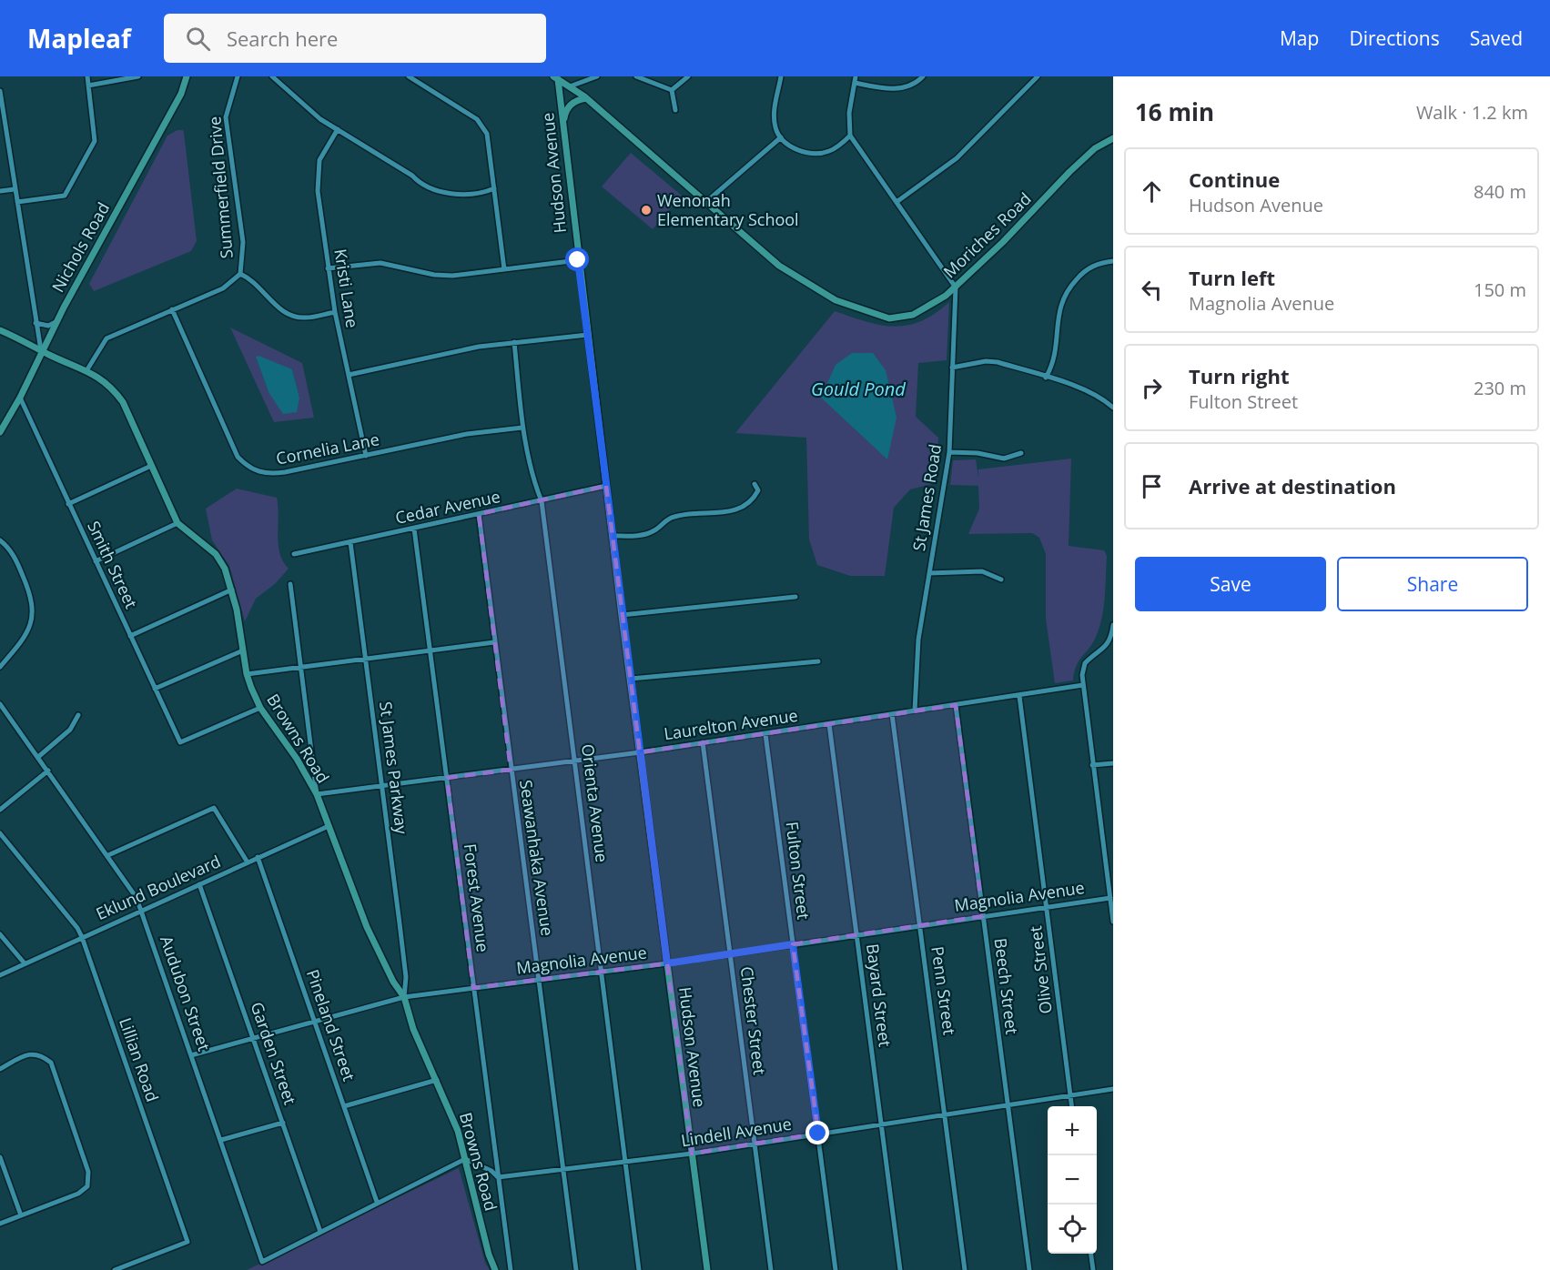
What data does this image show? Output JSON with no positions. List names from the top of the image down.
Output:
{
  "streets": {
    "street": [
      "Hudson Avenue",
      "Summerfield Drive",
      "Moriches Road",
      "Nichols Road",
      "Kristi Lane",
      "Cornelia Lane",
      "St James Road",
      "Cedar Avenue",
      "Smith Street",
      "Laurelton Avenue",
      "Browns Road",
      "St James Parkway",
      "Orienta Avenue",
      "Seawanhaka Avenue",
      "Fulton Street",
      "Eklund Boulevard",
      "Magnolia Avenue",
      "Forest Avenue",
      "Olive Street",
      "Beech Street",
      "Penn Street",
      "Audubon Street",
      "Bayard Street",
      "Chester Street",
      "Pineland Street",
      "Garden Street",
      "Lillian Road",
      "Lindell Avenue"
    ]
  },
  "crossings": [
    ["Hudson Avenue", "Moriches Road"],
    ["Hudson Avenue", "Cedar Avenue"],
    ["Hudson Avenue", "Laurelton Avenue"],
    ["Hudson Avenue", "Magnolia Avenue"],
    ["Hudson Avenue", "Lindell Avenue"],
    ["Summerfield Drive", "Cornelia Lane"],
    ["Summerfield Drive", "Browns Road"],
    ["Moriches Road", "St James Road"],
    ["Nichols Road", "Smith Street"],
    ["Nichols Road", "Browns Road"],
    ["Kristi Lane", "Cornelia Lane"],
    ["Cornelia Lane", "Orienta Avenue"],
    ["St James Road", "Laurelton Avenue"],
    ["Cedar Avenue", "St James Parkway"],
    ["Cedar Avenue", "Orienta Avenue"],
    ["Cedar Avenue", "Seawanhaka Avenue"],
    ["Cedar Avenue", "Forest Avenue"],
    ["Smith Street", "Browns Road"],
    ["Laurelton Avenue", "Browns Road"],
    ["Laurelton Avenue", "St James Parkway"],
    ["Laurelton Avenue", "Orienta Avenue"],
    ["Laurelton Avenue", "Seawanhaka Avenue"],
    ["Laurelton Avenue", "Fulton Street"],
    ["Laurelton Avenue", "Forest Avenue"],
    ["Laurelton Avenue", "Olive Street"],
    ["Laurelton Avenue", "Beech Street"],
    ["Laurelton Avenue", "Penn Street"],
    ["Laurelton Avenue", "Bayard Street"],
    ["Laurelton Avenue", "Chester Street"],
    ["Browns Road", "St James Parkway"],
    ["Browns Road", "Eklund Boulevard"],
    ["Browns Road", "Magnolia Avenue"],
    ["St James Parkway", "Magnolia Avenue"],
    ["Orienta Avenue", "Magnolia Avenue"],
    ["Orienta Avenue", "Lindell Avenue"],
    ["Seawanhaka Avenue", "Magnolia Avenue"],
    ["Seawanhaka Avenue", "Lindell Avenue"],
    ["Fulton Street", "Magnolia Avenue"],
    ["Fulton Street", "Lindell Avenue"],
    ["Eklund Boulevard", "Audubon Street"],
    ["Eklund Boulevard", "Pineland Street"],
    ["Eklund Boulevard", "Garden Street"],
    ["Eklund Boulevard", "Lillian Road"],
    ["Magnolia Avenue", "Forest Avenue"],
    ["Magnolia Avenue", "Olive Street"],
    ["Magnolia Avenue", "Beech Street"],
    ["Magnolia Avenue", "Penn Street"],
    ["Magnolia Avenue", "Audubon Street"],
    ["Magnolia Avenue", "Bayard Street"],
    ["Magnolia Avenue", "Chester Street"],
    ["Magnolia Avenue", "Pineland Street"],
    ["Magnolia Avenue", "Garden Street"],
    ["Forest Avenue", "Lindell Avenue"],
    ["Olive Street", "Lindell Avenue"],
    ["Beech Street", "Lindell Avenue"],
    ["Penn Street", "Lindell Avenue"],
    ["Audubon Street", "Garden Street"],
    ["Bayard Street", "Lindell Avenue"],
    ["Chester Street", "Lindell Avenue"]
  ],
  "water": ["Gould Pond"],
  "places": ["Wenonah Elementary School"],
  "page": {
    "header": "Mapleaf",
    "search": "Search here",
    "nav": ["Map", "Directions", "Saved"],
    "heading": ["16 min", "Walk · 1.2 km"],
    "list": [
      ["Continue", "Hudson Avenue", "840 m"],
      ["Turn left", "Magnolia Avenue", "150 m"],
      ["Turn right", "Fulton Street", "230 m"],
      "Arrive at destination"
    ],
    "buttons": ["Save", "Share"],
    "map_buttons": ["+", "−"]
  }
}
